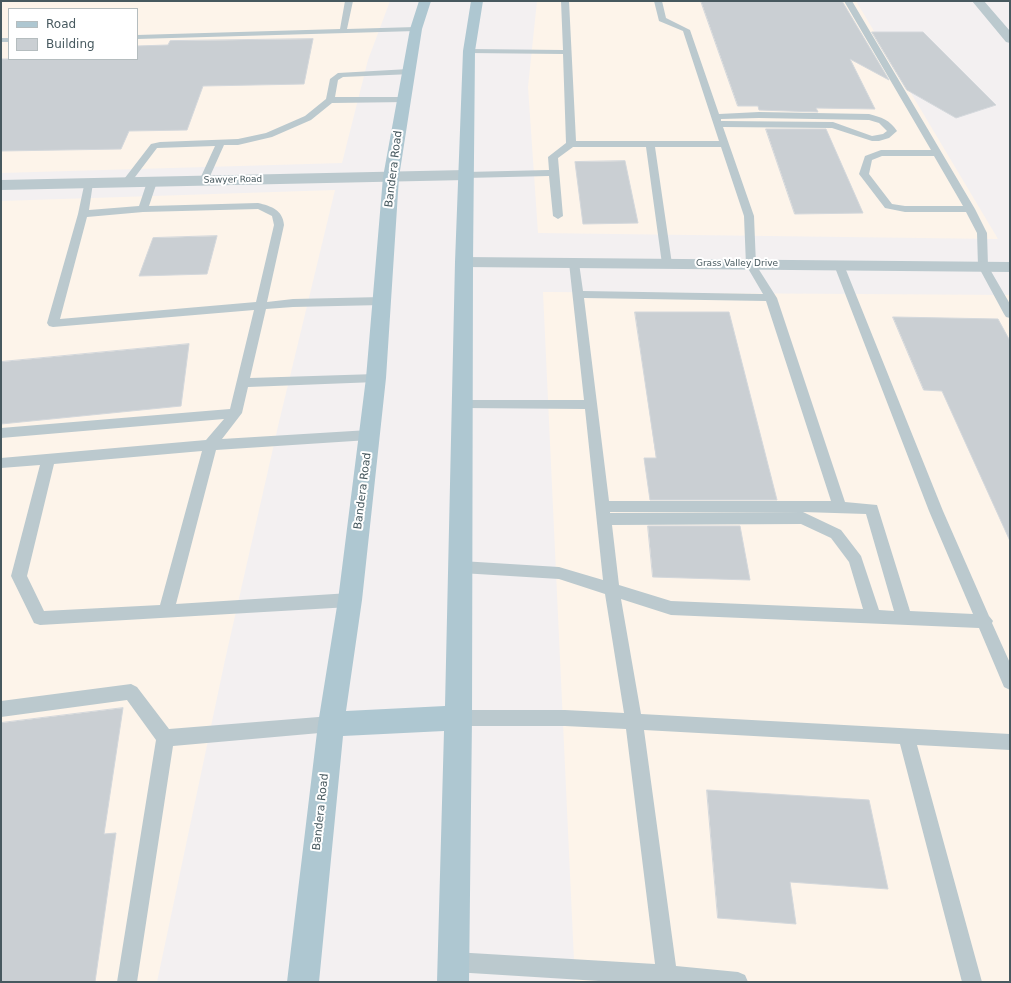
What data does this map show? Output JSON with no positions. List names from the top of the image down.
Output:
{
  "streets": {
    "main road": ["Bandera Road"],
    "street": ["Sawyer Road", "Grass Valley Drive"]
  },
  "crossings": [
    ["Bandera Road", "Sawyer Road"]
  ],
  "legend": ["Road", "Building"]
}
